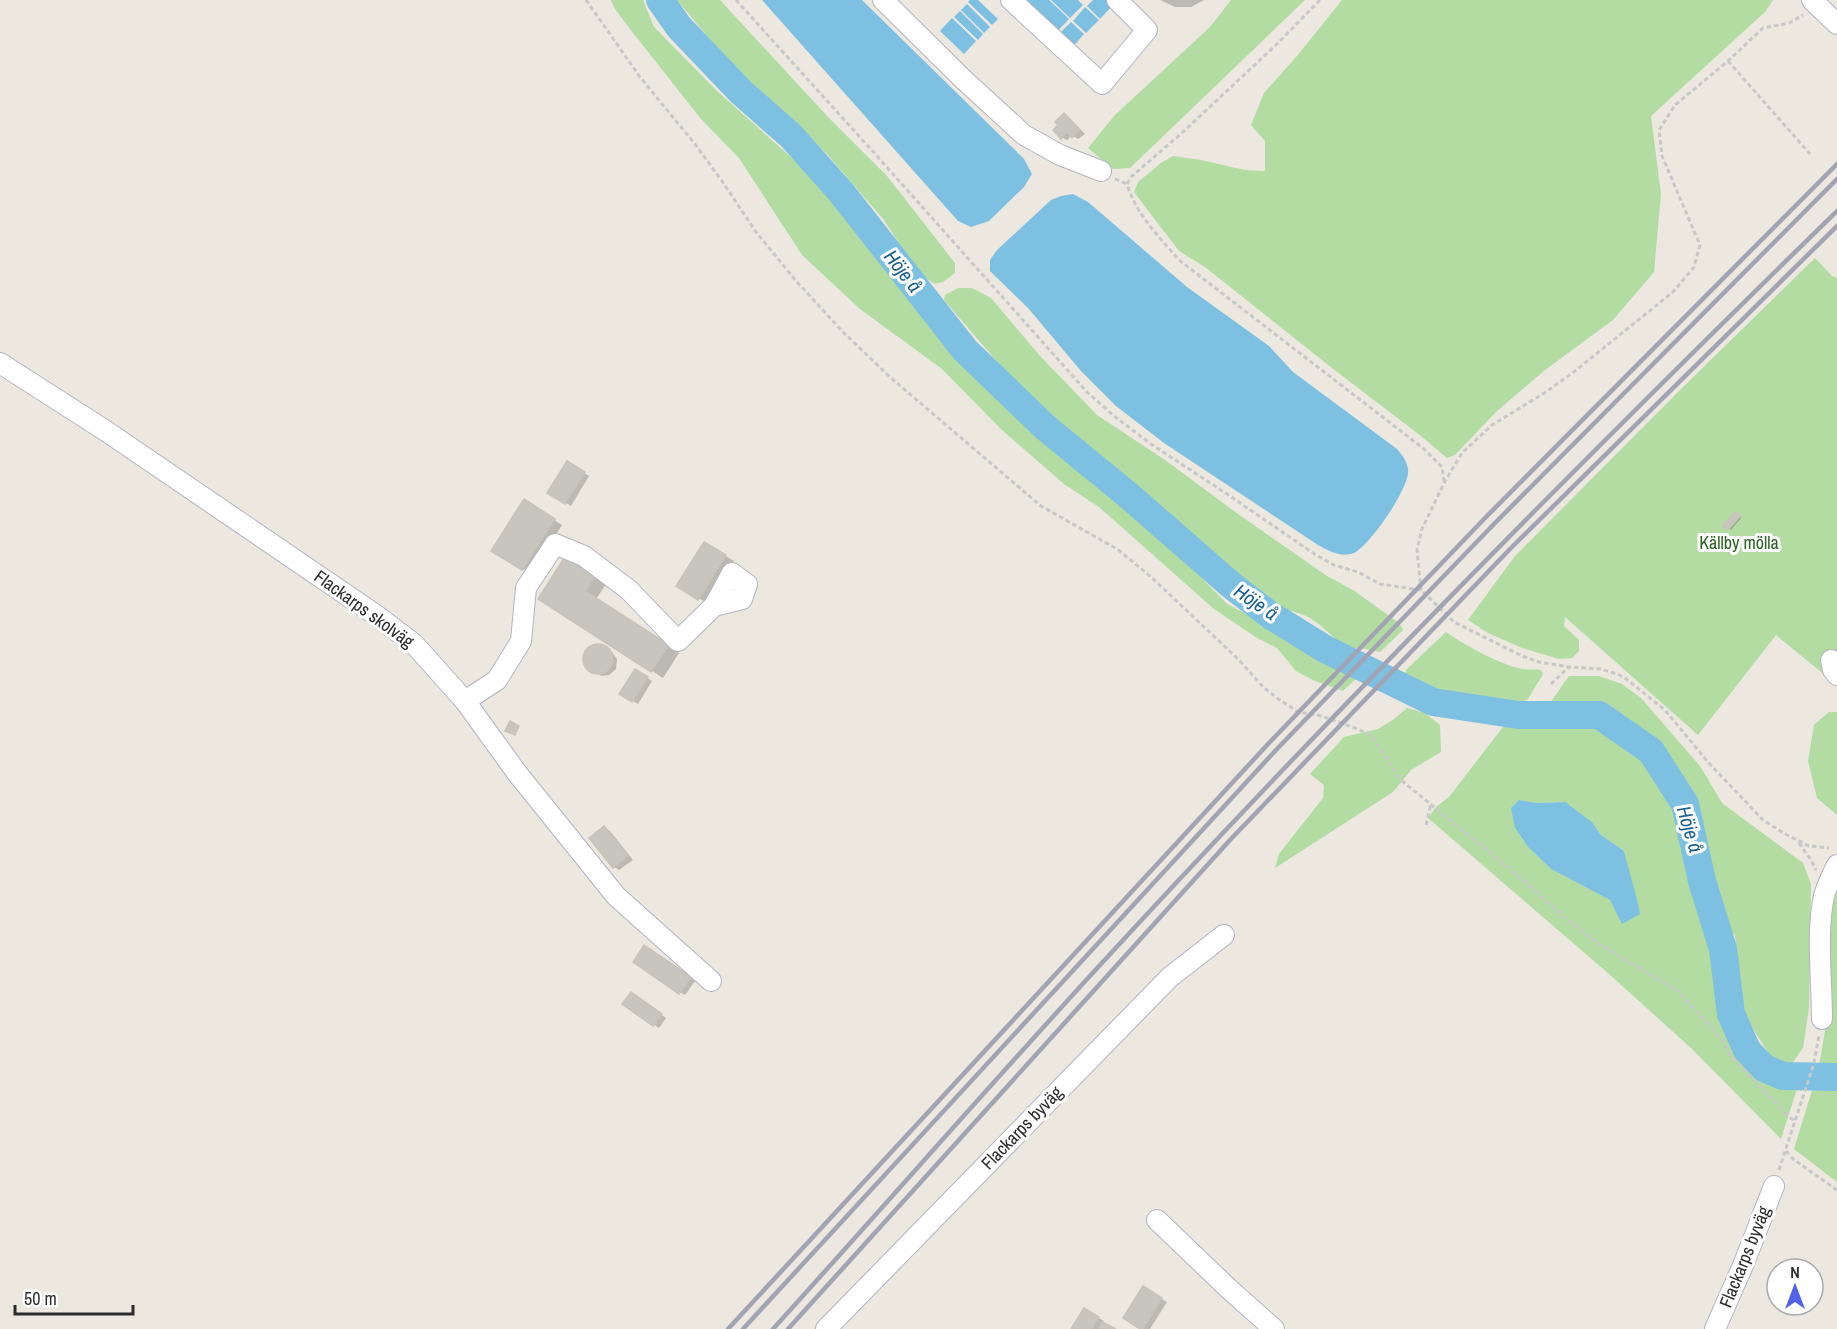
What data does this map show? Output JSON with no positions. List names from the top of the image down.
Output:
{
  "streets": {
    "street": ["Flackarps skolväg", "Flackarps byväg"]
  },
  "water": ["Höje å"],
  "parks": ["Källby mölla"],
  "scale_bar": "50 m",
  "north": "top"
}
